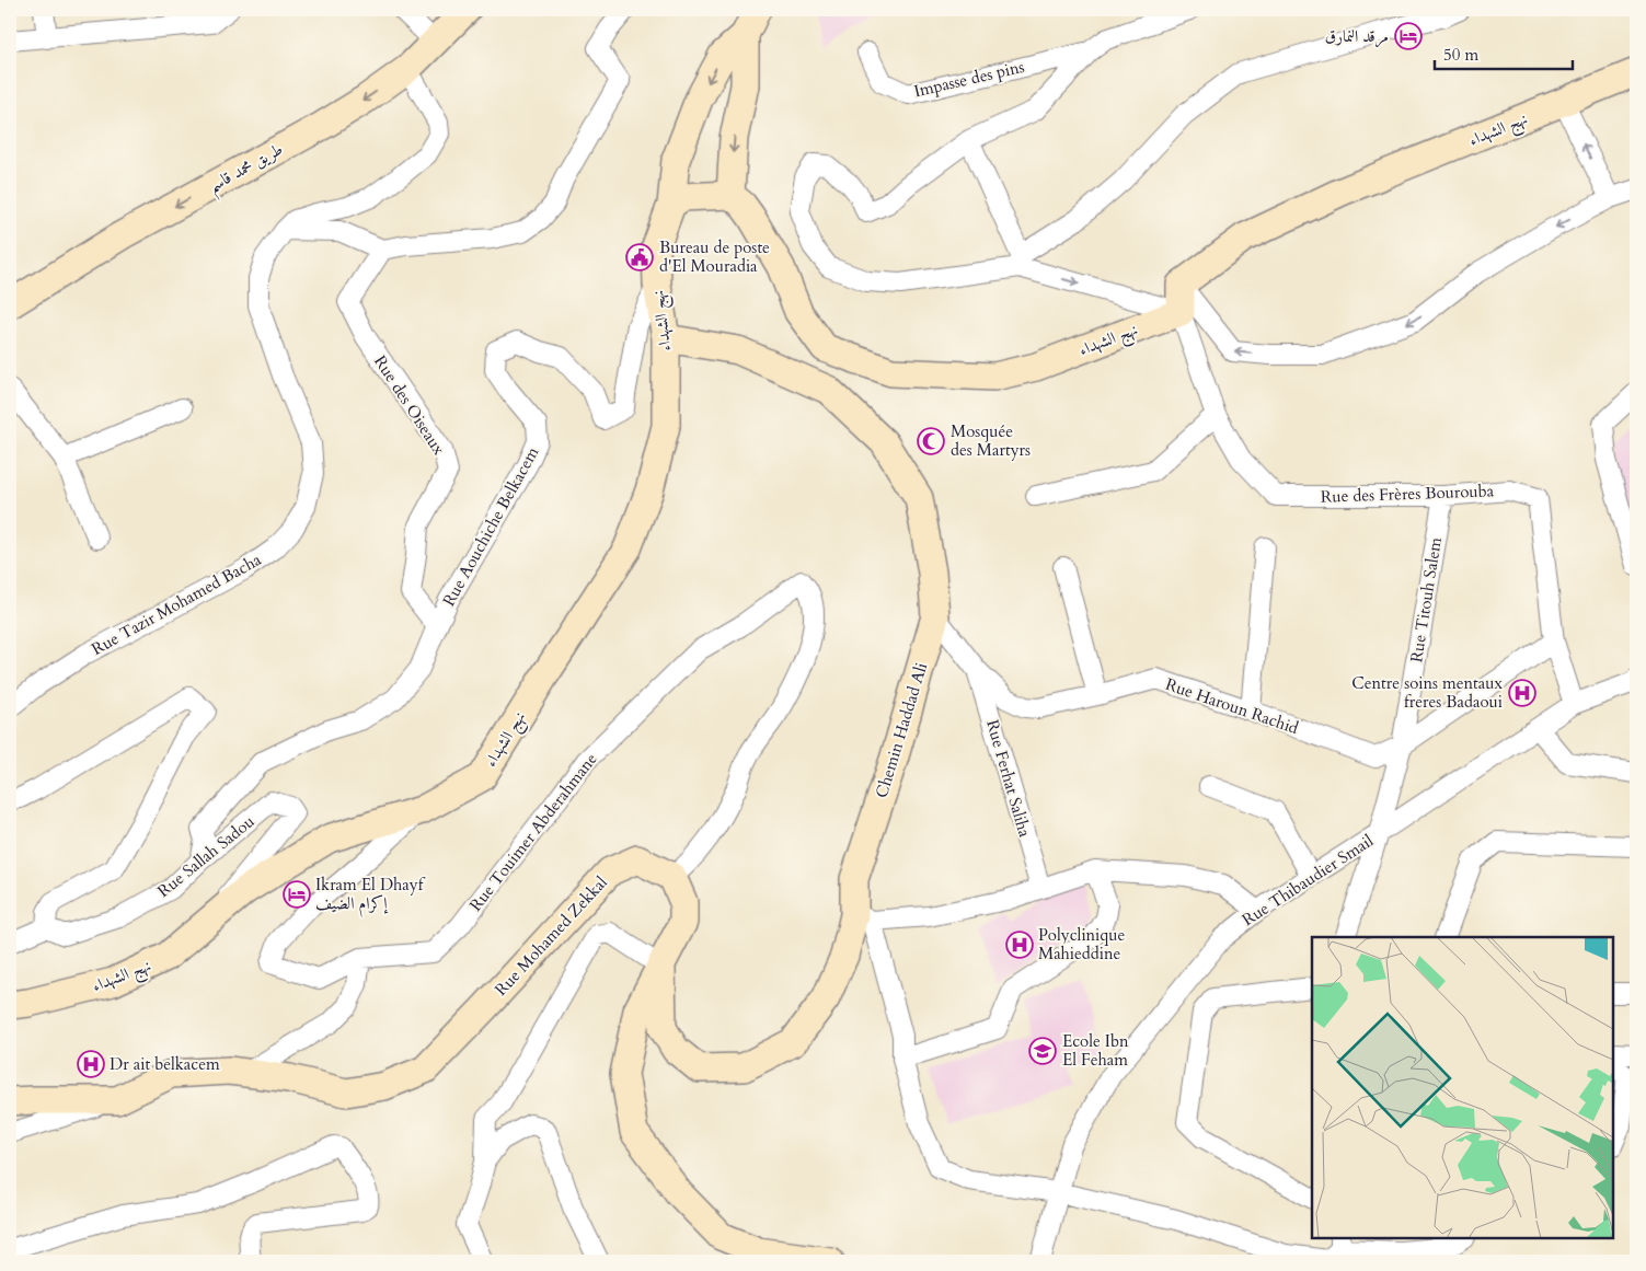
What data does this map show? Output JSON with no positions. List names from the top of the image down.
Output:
{
  "streets": {
    "street": [
      "Impasse des pins",
      "نهج الشهداء",
      "طريق محمد قاسم",
      "Rue des Oiseaux",
      "Rue des Frères Bourouba",
      "Rue Aouchiche Belkacem",
      "Rue Titouh Salem",
      "Rue Tazir Mohamed Bacha",
      "Rue Haroun Rachid",
      "Chemin Haddad Ali",
      "Rue Ferhat Saliha",
      "Rue Touimer Abderahmane",
      "Rue Sallah Sadou",
      "Rue Thibaudier Smail",
      "Rue Mohamed Zekkal"
    ]
  },
  "crossings": [
    ["نهج الشهداء", "Rue des Frères Bourouba"],
    ["نهج الشهداء", "Rue Aouchiche Belkacem"],
    ["نهج الشهداء", "Chemin Haddad Ali"],
    ["نهج الشهداء", "Rue Touimer Abderahmane"],
    ["نهج الشهداء", "Rue Sallah Sadou"],
    ["طريق محمد قاسم", "Rue Tazir Mohamed Bacha"],
    ["Rue des Oiseaux", "Rue Aouchiche Belkacem"],
    ["Rue des Frères Bourouba", "Rue Titouh Salem"],
    ["Rue des Frères Bourouba", "Rue Haroun Rachid"],
    ["Rue des Frères Bourouba", "Rue Thibaudier Smail"],
    ["Rue Aouchiche Belkacem", "Rue Sallah Sadou"],
    ["Rue Titouh Salem", "Rue Haroun Rachid"],
    ["Rue Titouh Salem", "Rue Thibaudier Smail"],
    ["Rue Haroun Rachid", "Chemin Haddad Ali"],
    ["Rue Haroun Rachid", "Rue Ferhat Saliha"],
    ["Rue Touimer Abderahmane", "Rue Mohamed Zekkal"]
  ],
  "places": {
    "hotel": ["مرقد النمارق", "Ikram El Dhayf إكرام الضيف"],
    "public building": ["Bureau de poste d'El Mouradia"],
    "mosque": ["Mosquée des Martyrs"],
    "hospital": ["Centre soins mentaux freres Badaoui", "Polyclinique Mahieddine", "Dr ait belkacem"],
    "school or university": ["Ecole Ibn El Feham"]
  },
  "scale_bar": "50 m"
}
